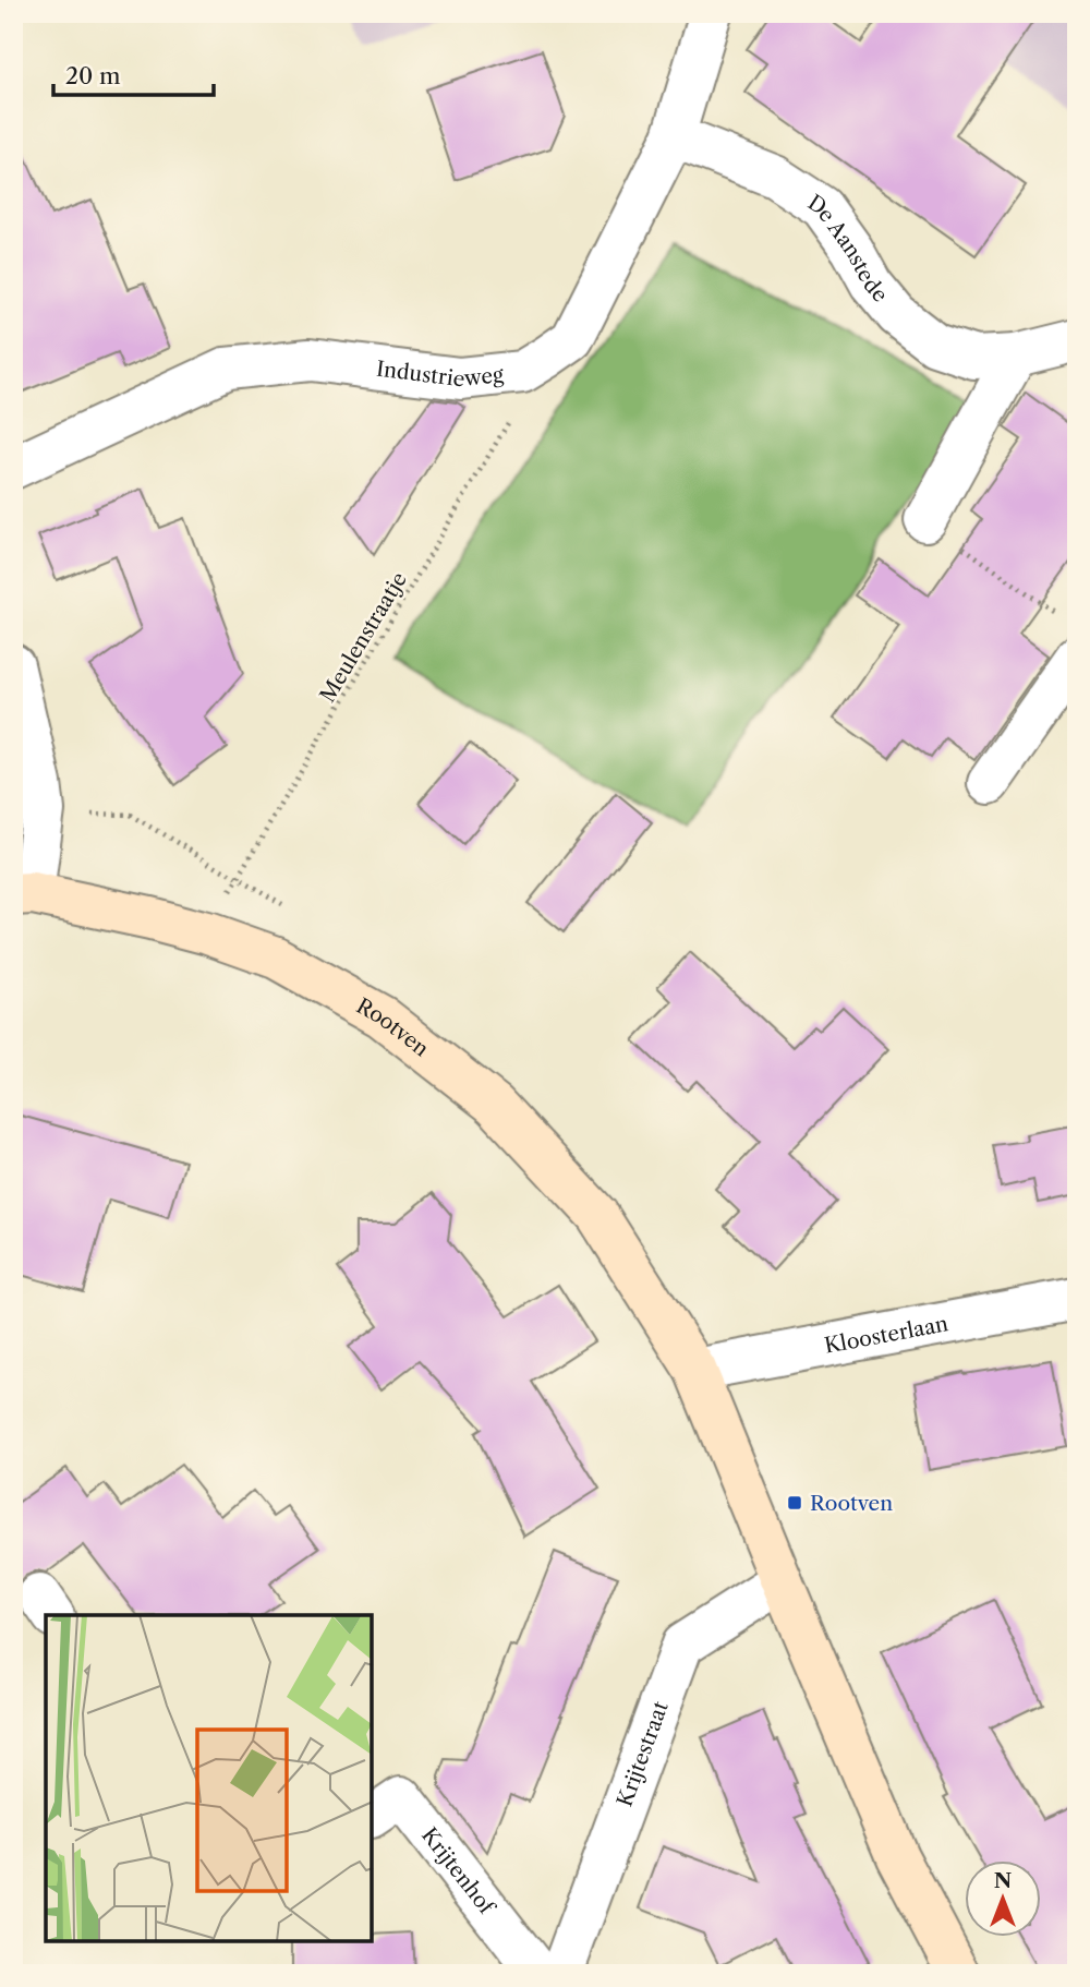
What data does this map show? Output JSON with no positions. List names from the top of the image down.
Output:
{
  "streets": {
    "street": [
      "De Aanstede",
      "Industrieweg",
      "Rootven",
      "Kloosterlaan",
      "Krijtestraat",
      "Krijtenhof"
    ],
    "path": ["Meulenstraatje"]
  },
  "crossings": [
    ["De Aanstede", "Industrieweg"],
    ["Meulenstraatje", "Rootven"],
    ["Rootven", "Kloosterlaan"],
    ["Rootven", "Krijtestraat"]
  ],
  "places": {
    "transit": ["Rootven"]
  },
  "scale_bar": "20 m",
  "north": "top"
}
